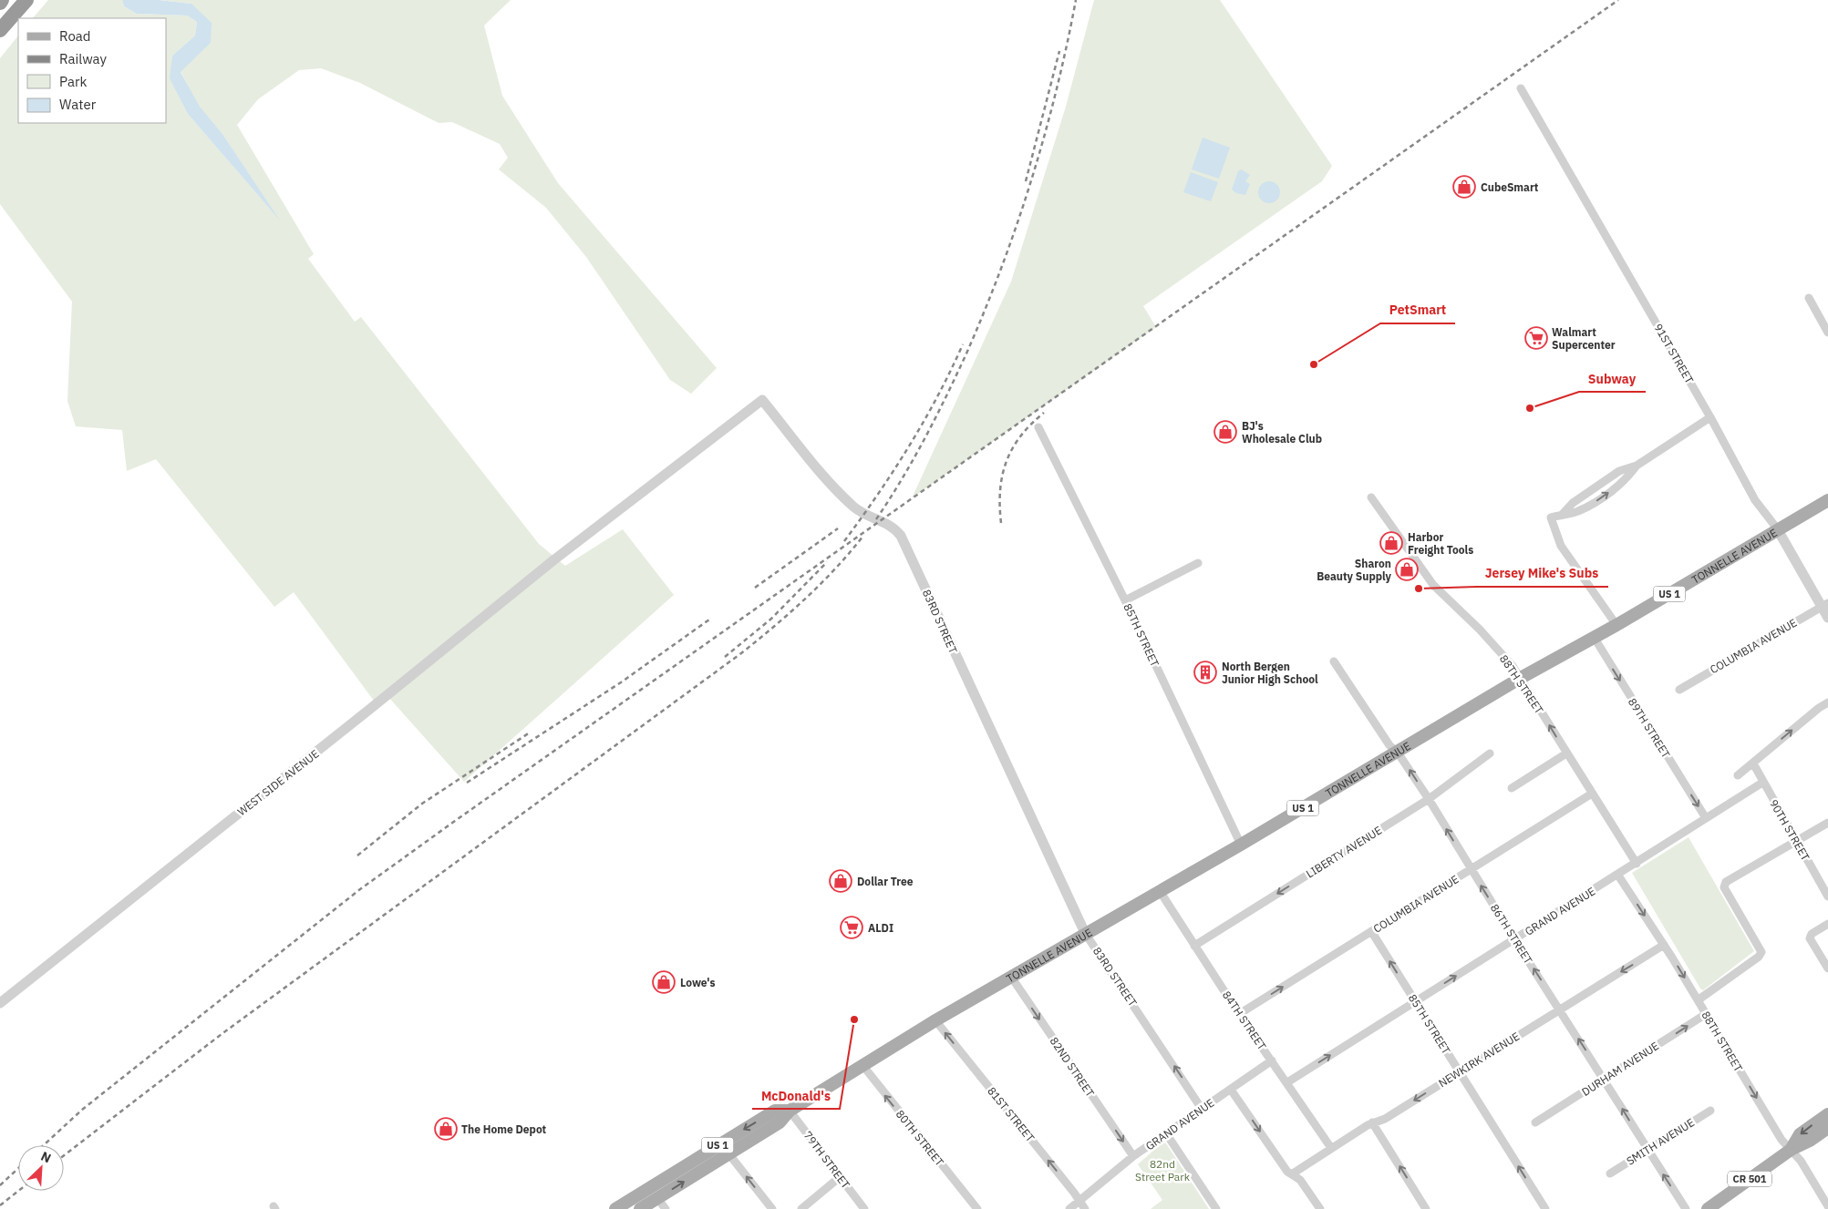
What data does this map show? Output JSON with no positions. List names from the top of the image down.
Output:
{
  "streets": {
    "main road": ["TONNELLE AVENUE", "US 1", "CR 501"],
    "street": [
      "91ST STREET",
      "83RD STREET",
      "85TH STREET",
      "COLUMBIA AVENUE",
      "88TH STREET",
      "89TH STREET",
      "WEST SIDE AVENUE",
      "90TH STREET",
      "LIBERTY AVENUE",
      "GRAND AVENUE",
      "86TH STREET",
      "84TH STREET",
      "NEWKIRK AVENUE",
      "82ND STREET",
      "DURHAM AVENUE",
      "81ST STREET",
      "80TH STREET",
      "SMITH AVENUE",
      "79TH STREET"
    ]
  },
  "crossings": [
    ["91ST STREET", "TONNELLE AVENUE"],
    ["91ST STREET", "COLUMBIA AVENUE"],
    ["TONNELLE AVENUE", "83RD STREET"],
    ["TONNELLE AVENUE", "85TH STREET"],
    ["TONNELLE AVENUE", "88TH STREET"],
    ["TONNELLE AVENUE", "89TH STREET"],
    ["TONNELLE AVENUE", "86TH STREET"],
    ["TONNELLE AVENUE", "84TH STREET"],
    ["TONNELLE AVENUE", "82ND STREET"],
    ["TONNELLE AVENUE", "81ST STREET"],
    ["TONNELLE AVENUE", "80TH STREET"],
    ["TONNELLE AVENUE", "79TH STREET"],
    ["83RD STREET", "WEST SIDE AVENUE"],
    ["83RD STREET", "GRAND AVENUE"],
    ["85TH STREET", "COLUMBIA AVENUE"],
    ["85TH STREET", "GRAND AVENUE"],
    ["85TH STREET", "NEWKIRK AVENUE"],
    ["COLUMBIA AVENUE", "88TH STREET"],
    ["COLUMBIA AVENUE", "86TH STREET"],
    ["COLUMBIA AVENUE", "84TH STREET"],
    ["88TH STREET", "GRAND AVENUE"],
    ["88TH STREET", "NEWKIRK AVENUE"],
    ["88TH STREET", "DURHAM AVENUE"],
    ["88TH STREET", "CR 501"],
    ["89TH STREET", "GRAND AVENUE"],
    ["90TH STREET", "GRAND AVENUE"],
    ["LIBERTY AVENUE", "86TH STREET"],
    ["LIBERTY AVENUE", "84TH STREET"],
    ["GRAND AVENUE", "86TH STREET"],
    ["GRAND AVENUE", "84TH STREET"],
    ["GRAND AVENUE", "82ND STREET"],
    ["GRAND AVENUE", "81ST STREET"],
    ["86TH STREET", "NEWKIRK AVENUE"],
    ["86TH STREET", "DURHAM AVENUE"],
    ["86TH STREET", "SMITH AVENUE"],
    ["84TH STREET", "NEWKIRK AVENUE"]
  ],
  "one_way": [
    "89TH STREET",
    "LIBERTY AVENUE",
    "86TH STREET",
    "NEWKIRK AVENUE",
    "82ND STREET",
    "DURHAM AVENUE",
    "81ST STREET",
    "80TH STREET"
  ],
  "parks": ["82nd Street Park"],
  "places": {
    "shop": [
      "CubeSmart",
      "BJ's Wholesale Club",
      "Harbor Freight Tools",
      "Sharon Beauty Supply",
      "Dollar Tree",
      "Lowe's",
      "The Home Depot"
    ],
    "supermarket": ["Walmart Supercenter", "ALDI"],
    "other": [
      "PetSmart",
      "Subway",
      "Jersey Mike's Subs",
      "McDonald's"
    ],
    "building": ["North Bergen Junior High School"]
  },
  "legend": [
    "Road",
    "Railway",
    "Park",
    "Water"
  ],
  "north": "top right"
}
